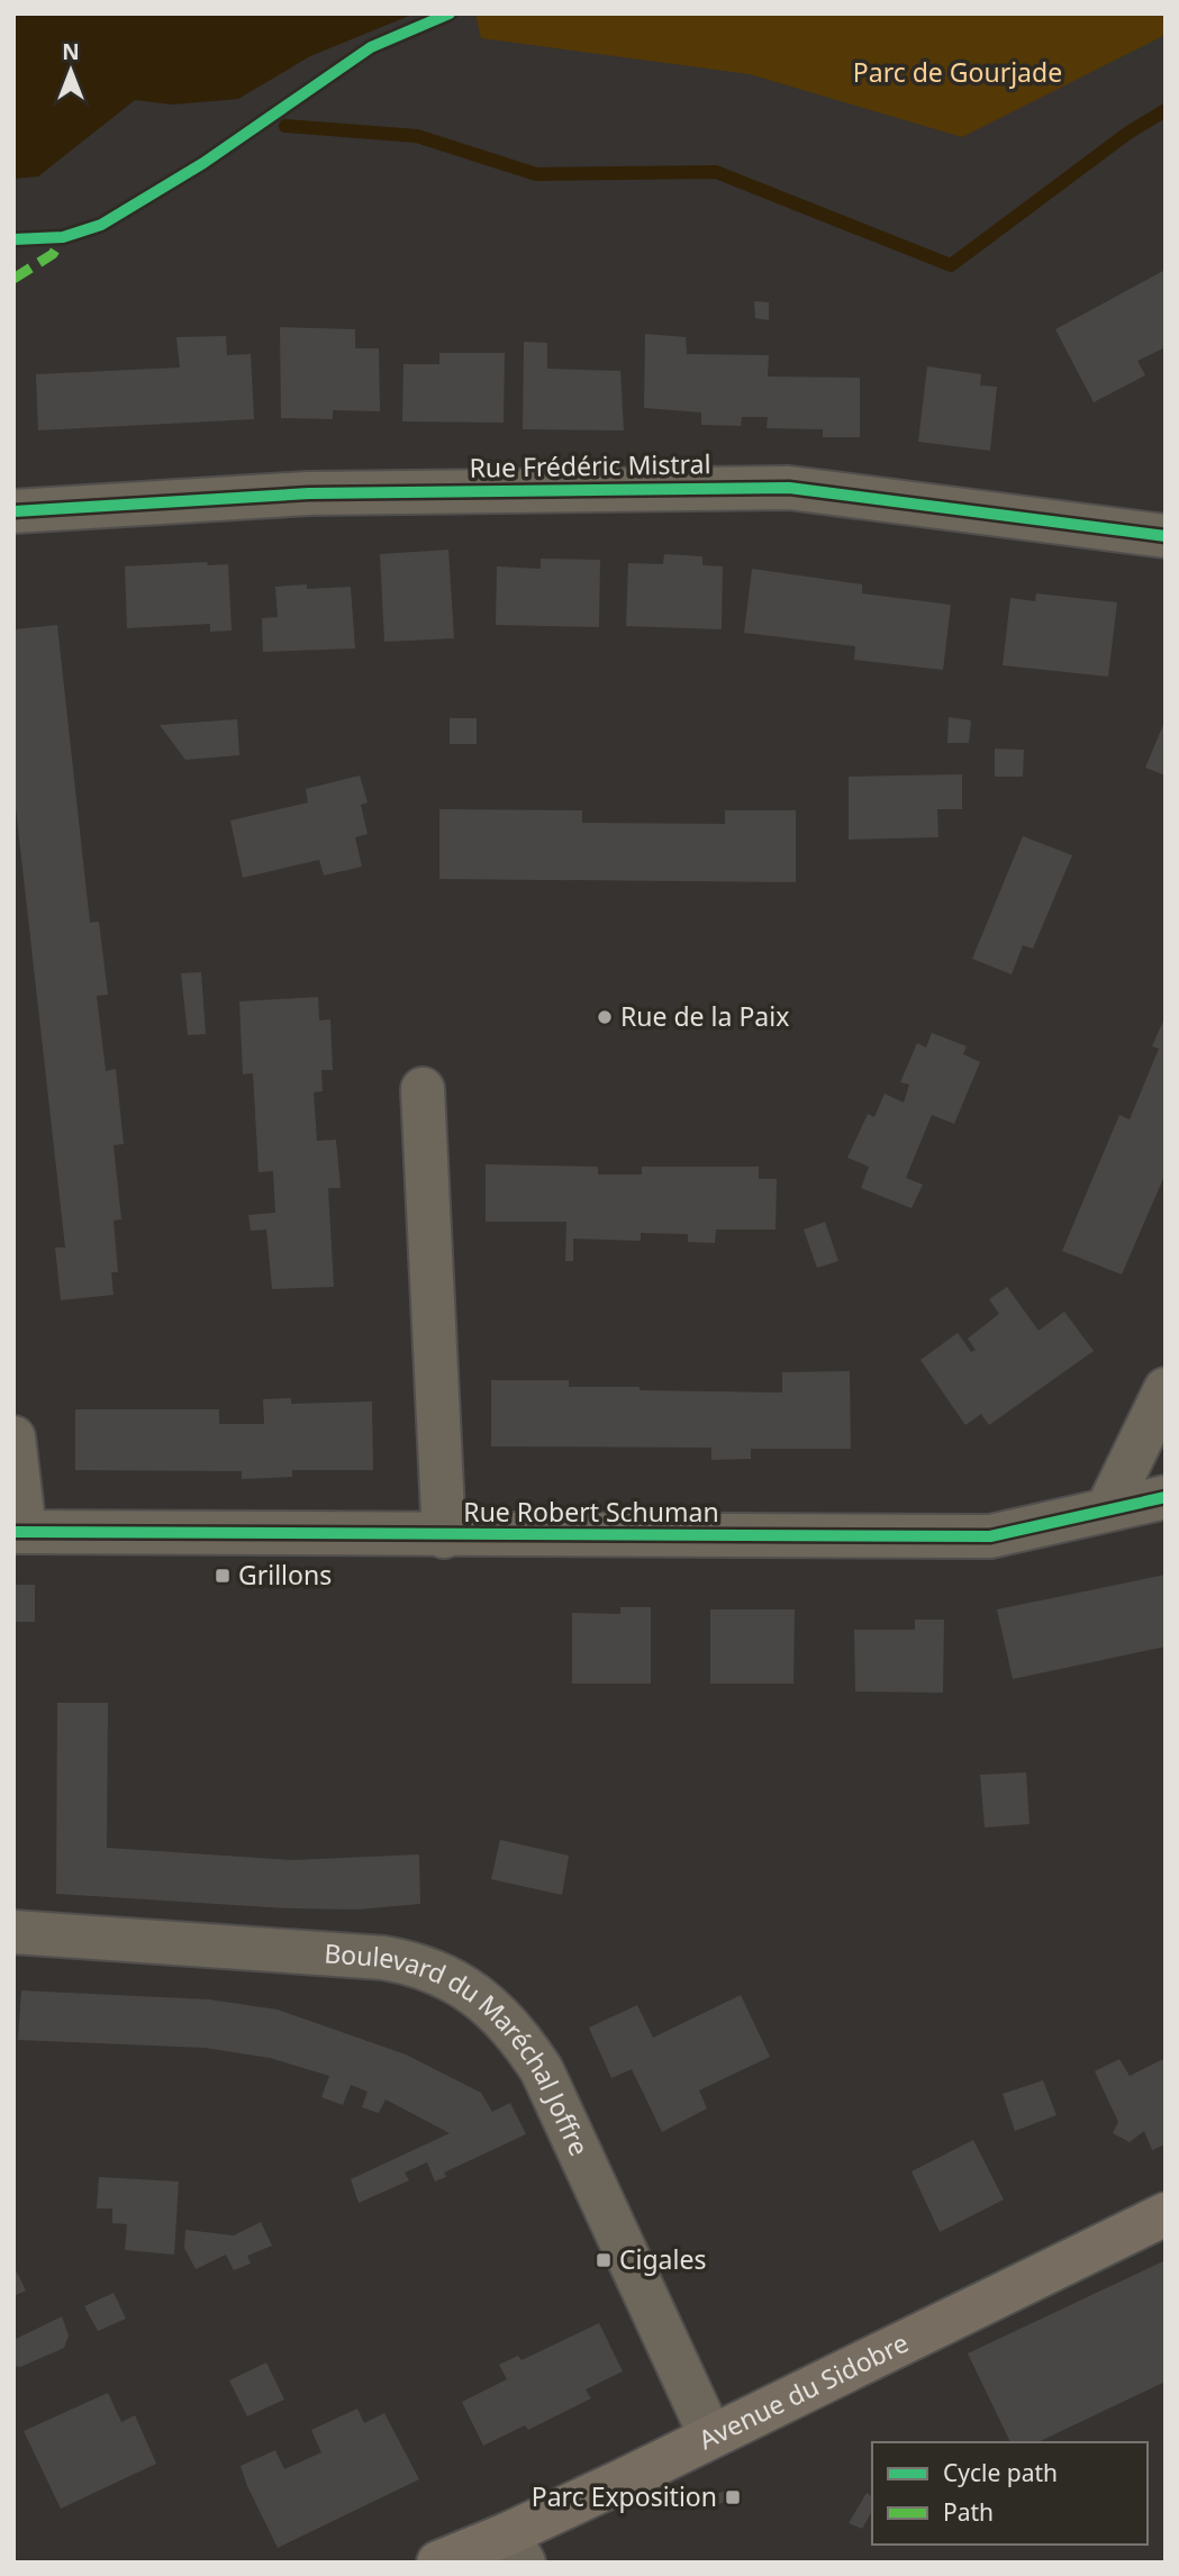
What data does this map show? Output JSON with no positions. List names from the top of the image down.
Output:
{
  "streets": {
    "main road": ["Avenue du Sidobre"],
    "street": ["Rue Frédéric Mistral", "Rue Robert Schuman", "Boulevard du Maréchal Joffre"]
  },
  "crossings": [
    ["Boulevard du Maréchal Joffre", "Avenue du Sidobre"]
  ],
  "parks": ["Parc de Gourjade"],
  "places": {
    "other": ["Rue de la Paix"],
    "transit": ["Grillons", "Cigales", "Parc Exposition"]
  },
  "legend": ["Cycle path", "Path"],
  "north": "top"
}
